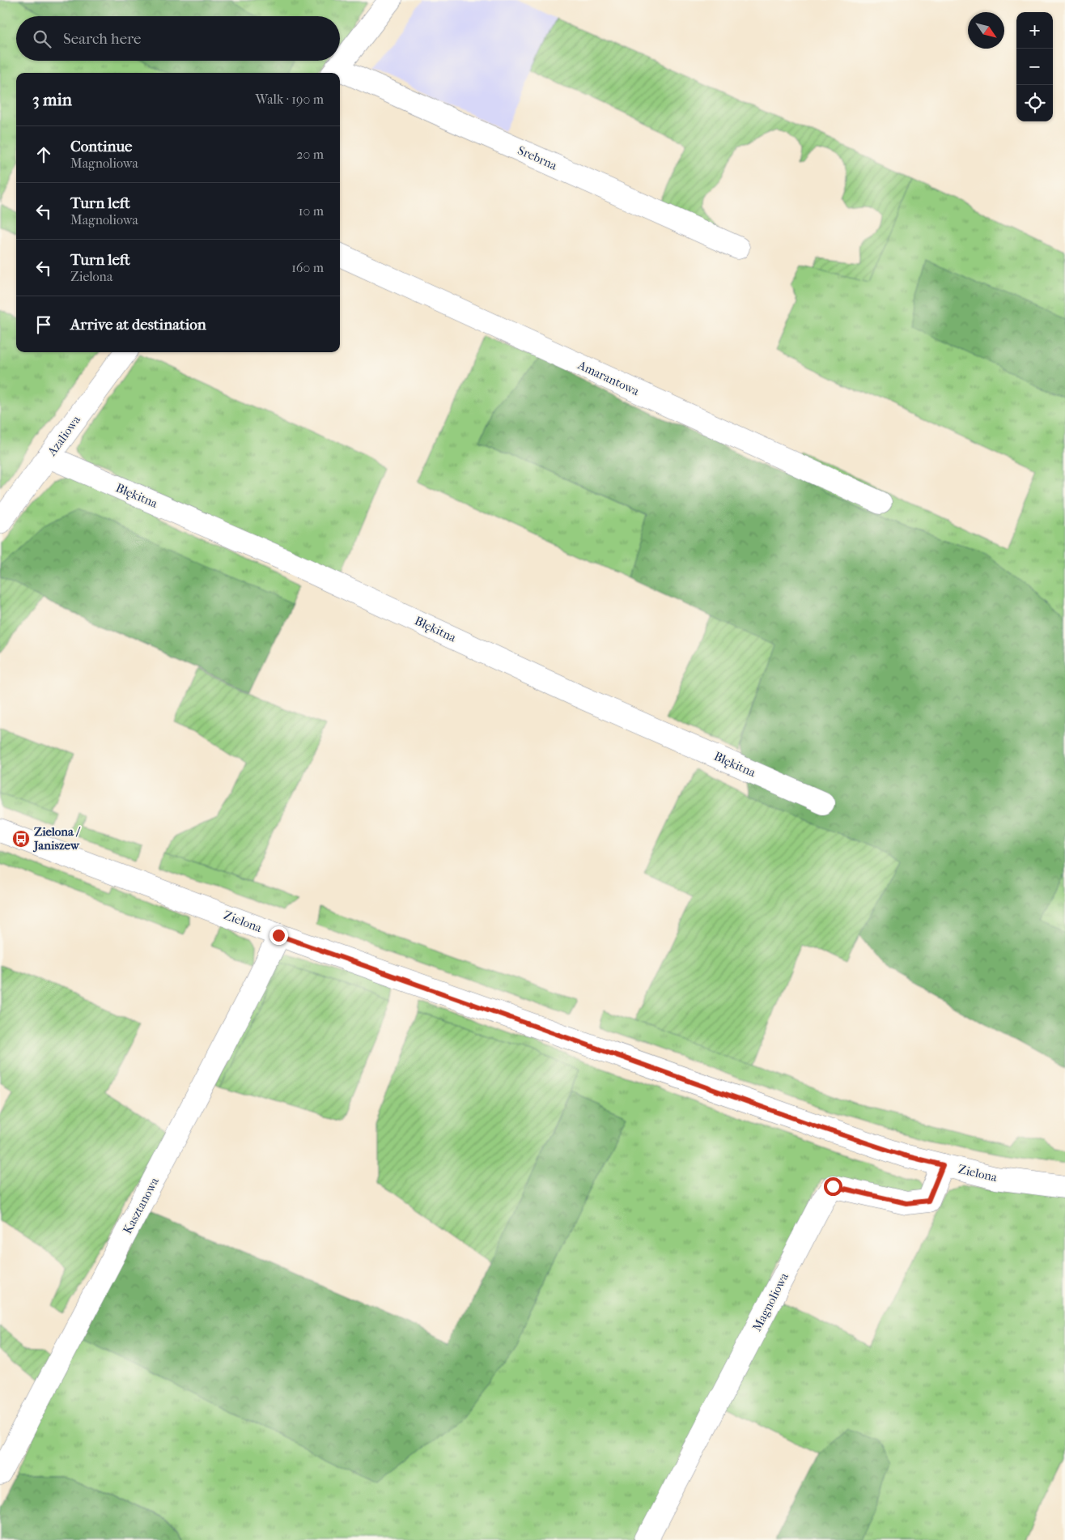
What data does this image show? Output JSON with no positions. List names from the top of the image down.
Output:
{
  "streets": {
    "street": [
      "Srebrna",
      "Amarantowa",
      "Azaliowa",
      "Błękitna",
      "Zielona",
      "Kasztanowa",
      "Magnoliowa"
    ]
  },
  "crossings": [
    ["Azaliowa", "Błękitna"],
    ["Zielona", "Kasztanowa"],
    ["Zielona", "Magnoliowa"]
  ],
  "places": {
    "bus stop": ["Zielona / Janiszew"]
  },
  "north": "bottom right",
  "page": {
    "map_buttons": ["+", "−"],
    "search": "Search here",
    "heading": ["3 min", "Walk · 190 m"],
    "list": [
      ["Continue", "Magnoliowa", "20 m"],
      ["Turn left", "Magnoliowa", "10 m"],
      ["Turn left", "Zielona", "160 m"],
      "Arrive at destination"
    ]
  }
}
